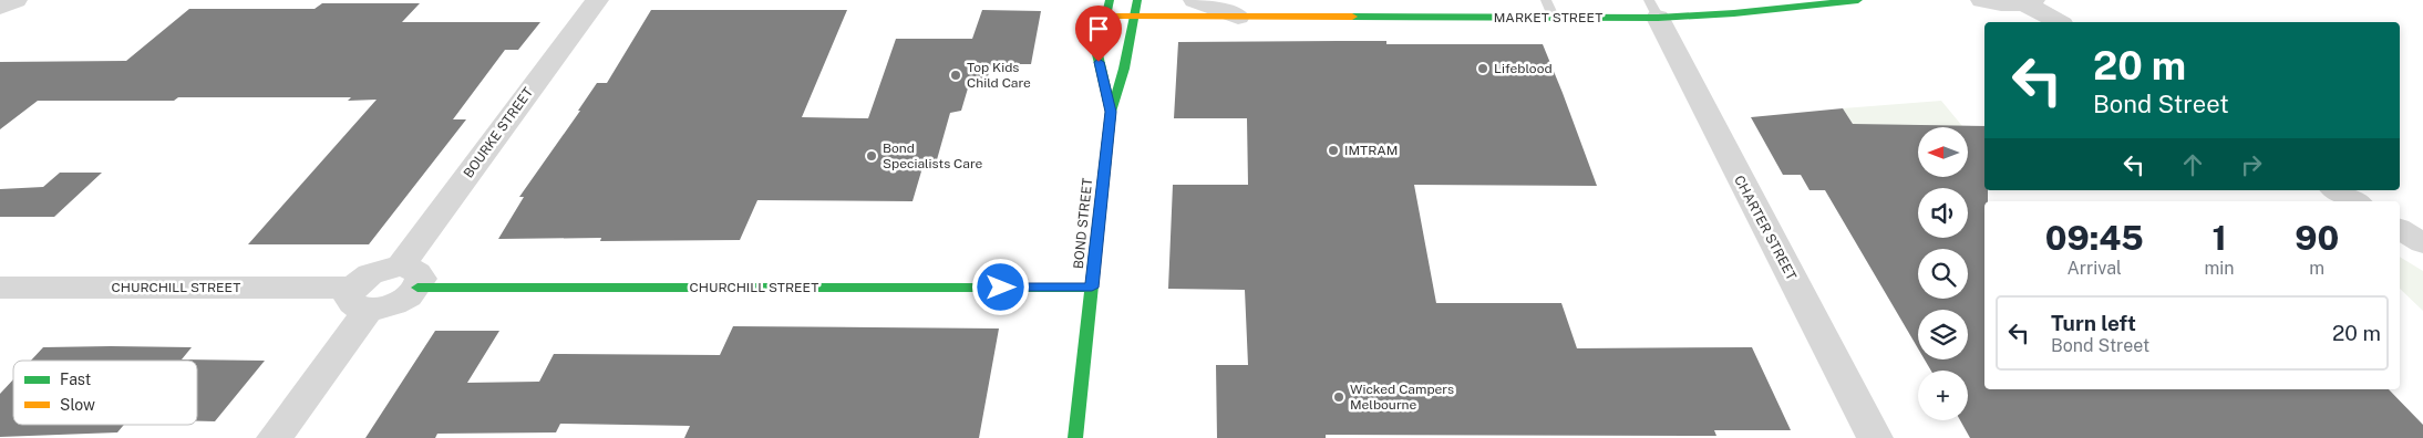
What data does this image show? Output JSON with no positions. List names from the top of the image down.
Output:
{
  "streets": {
    "street": [
      "MARKET STREET",
      "BOURKE STREET",
      "BOND STREET",
      "CHARTER STREET",
      "CHURCHILL STREET"
    ]
  },
  "crossings": [
    ["MARKET STREET", "BOND STREET"],
    ["MARKET STREET", "CHARTER STREET"],
    ["BOURKE STREET", "CHURCHILL STREET"],
    ["BOND STREET", "CHURCHILL STREET"]
  ],
  "places": [
    "Lifeblood",
    "Top Kids Child Care",
    "IMTRAM",
    "Bond Specialists Care",
    "Wicked Campers Melbourne"
  ],
  "legend": ["Fast", "Slow"],
  "north": "left",
  "page": {
    "turn": ["20 m", "Bond Street"],
    "map_buttons": "+",
    "eta": [
      "09:45",
      "Arrival",
      "1",
      "min",
      "90",
      "m"
    ],
    "list": [
      {
        "name": "Turn left",
        "note": "Bond Street",
        "value": "20 m"
      }
    ]
  }
}
